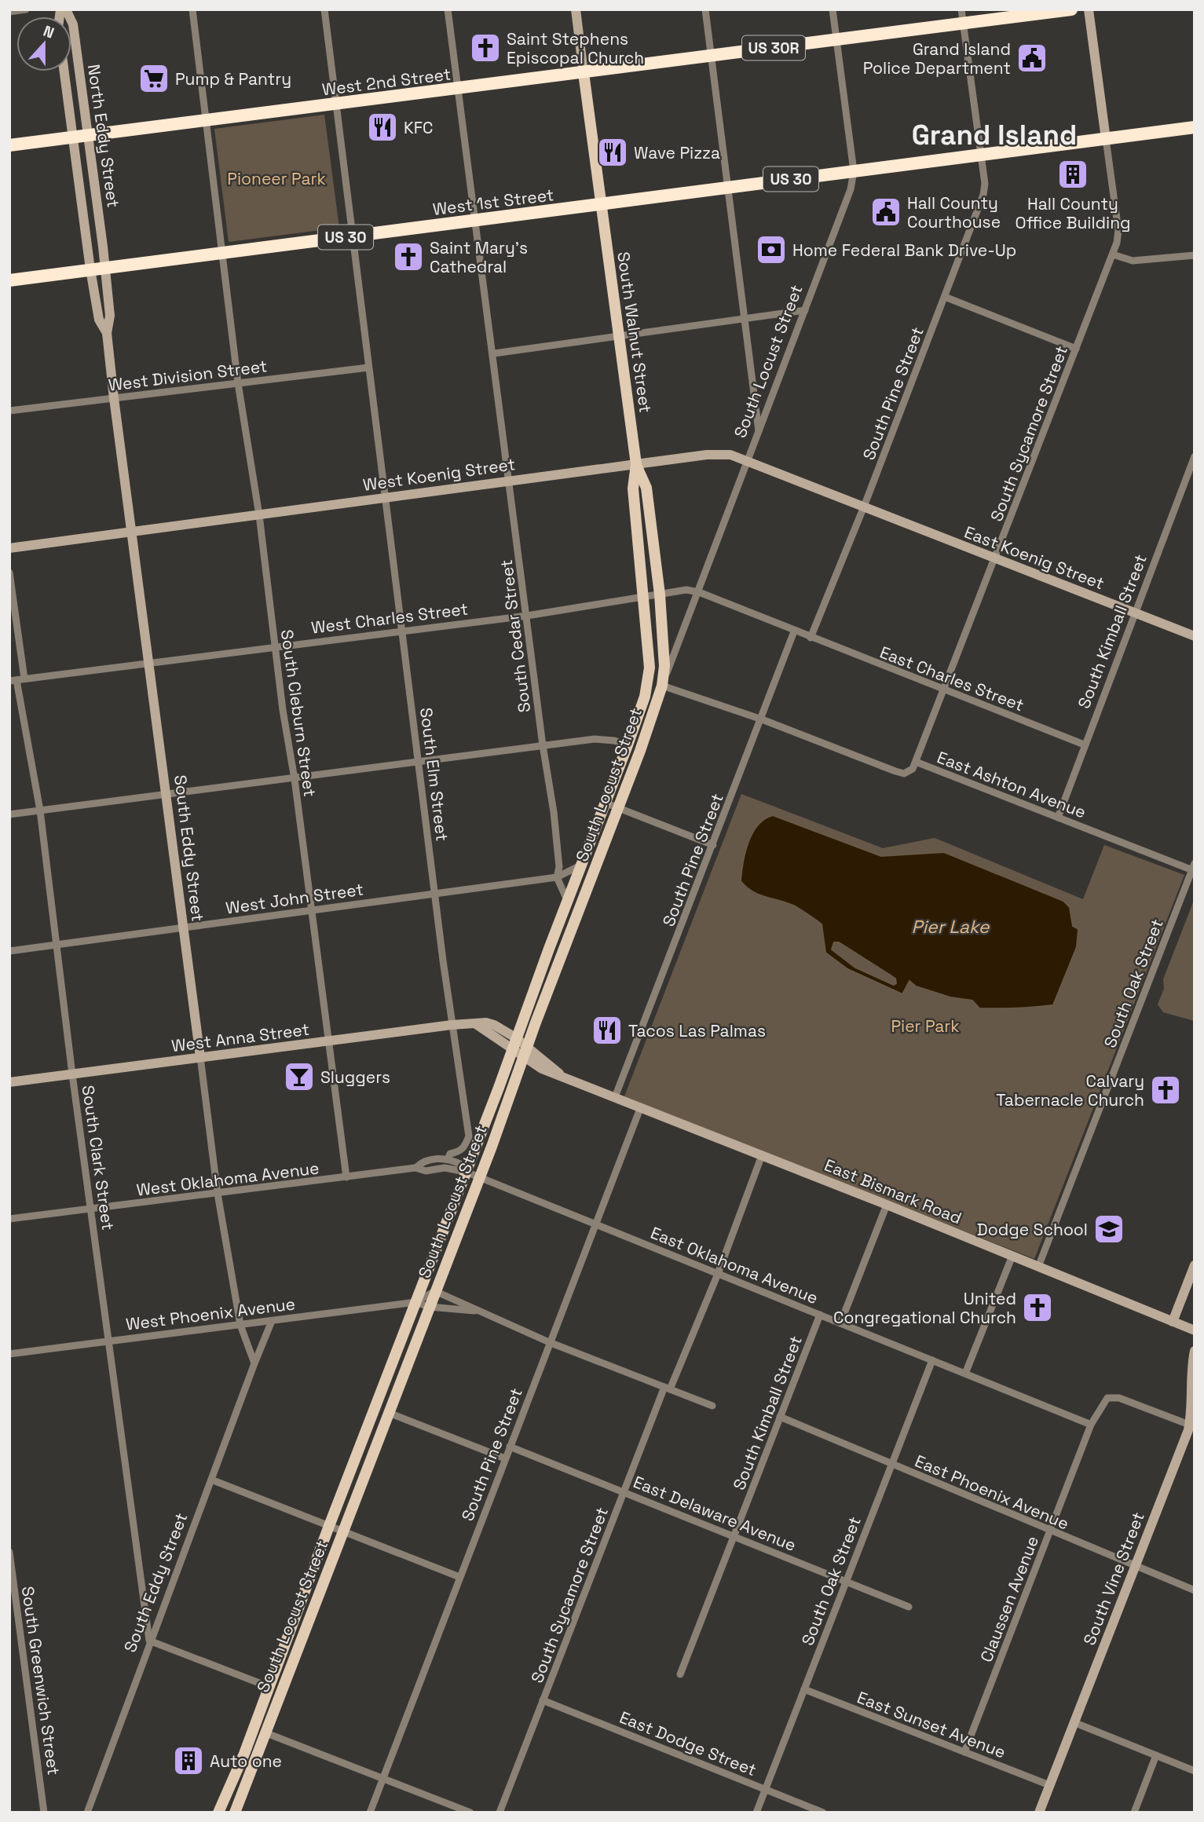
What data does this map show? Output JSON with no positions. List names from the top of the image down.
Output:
{
  "streets": {
    "highway": [
      "US 30R",
      "West 2nd Street",
      "US 30",
      "West 1st Street"
    ],
    "main road": ["South Walnut Street", "South Locust Street"],
    "street": [
      "North Eddy Street",
      "West Division Street",
      "South Pine Street",
      "South Sycamore Street",
      "West Koenig Street",
      "East Koenig Street",
      "West Charles Street",
      "South Kimball Street",
      "South Cedar Street",
      "East Charles Street",
      "South Cleburn Street",
      "South Elm Street",
      "East Ashton Avenue",
      "South Eddy Street",
      "West John Street",
      "South Oak Street",
      "West Anna Street",
      "South Clark Street",
      "West Oklahoma Avenue",
      "East Bismark Road",
      "East Oklahoma Avenue",
      "West Phoenix Avenue",
      "East Phoenix Avenue",
      "East Delaware Avenue",
      "South Vine Street",
      "Claussen Avenue",
      "South Greenwich Street",
      "East Sunset Avenue",
      "East Dodge Street"
    ]
  },
  "crossings": [
    ["US 30R", "West 2nd Street"],
    ["US 30R", "South Pine Street"],
    ["West 2nd Street", "North Eddy Street"],
    ["West 2nd Street", "South Walnut Street"],
    ["West 2nd Street", "South Locust Street"],
    ["West 2nd Street", "South Pine Street"],
    ["West 2nd Street", "South Cleburn Street"],
    ["North Eddy Street", "West 1st Street"],
    ["North Eddy Street", "South Eddy Street"],
    ["US 30", "West 1st Street"],
    ["US 30", "South Pine Street"],
    ["US 30", "South Sycamore Street"],
    ["West 1st Street", "South Walnut Street"],
    ["West 1st Street", "South Locust Street"],
    ["West 1st Street", "South Pine Street"],
    ["West 1st Street", "South Cleburn Street"],
    ["West 1st Street", "South Eddy Street"],
    ["South Walnut Street", "South Locust Street"],
    ["South Walnut Street", "West Koenig Street"],
    ["South Walnut Street", "West Charles Street"],
    ["South Locust Street", "West Koenig Street"],
    ["South Locust Street", "West Charles Street"],
    ["South Locust Street", "South Cedar Street"],
    ["South Locust Street", "West John Street"],
    ["South Locust Street", "West Anna Street"],
    ["South Locust Street", "West Oklahoma Avenue"],
    ["South Locust Street", "West Phoenix Avenue"],
    ["West Division Street", "South Cleburn Street"],
    ["West Division Street", "South Elm Street"],
    ["West Division Street", "South Eddy Street"],
    ["South Pine Street", "West Koenig Street"],
    ["South Pine Street", "East Koenig Street"],
    ["South Pine Street", "East Charles Street"],
    ["South Pine Street", "East Ashton Avenue"],
    ["South Pine Street", "West Oklahoma Avenue"],
    ["South Pine Street", "East Bismark Road"],
    ["South Pine Street", "East Oklahoma Avenue"],
    ["South Pine Street", "West Phoenix Avenue"],
    ["South Pine Street", "East Delaware Avenue"],
    ["South Sycamore Street", "East Koenig Street"],
    ["South Sycamore Street", "East Charles Street"],
    ["South Sycamore Street", "East Ashton Avenue"],
    ["South Sycamore Street", "East Bismark Road"],
    ["South Sycamore Street", "East Oklahoma Avenue"],
    ["South Sycamore Street", "East Delaware Avenue"],
    ["South Sycamore Street", "East Dodge Street"],
    ["West Koenig Street", "East Koenig Street"],
    ["West Koenig Street", "South Cedar Street"],
    ["West Koenig Street", "South Cleburn Street"],
    ["West Koenig Street", "South Elm Street"],
    ["West Koenig Street", "South Eddy Street"],
    ["East Koenig Street", "South Kimball Street"],
    ["West Charles Street", "South Cedar Street"],
    ["West Charles Street", "South Cleburn Street"],
    ["West Charles Street", "South Elm Street"],
    ["West Charles Street", "South Eddy Street"],
    ["West Charles Street", "South Clark Street"],
    ["South Kimball Street", "East Charles Street"],
    ["South Kimball Street", "East Ashton Avenue"],
    ["South Kimball Street", "East Oklahoma Avenue"],
    ["South Kimball Street", "East Phoenix Avenue"],
    ["South Kimball Street", "East Delaware Avenue"],
    ["South Cedar Street", "West John Street"],
    ["South Cleburn Street", "West John Street"],
    ["South Cleburn Street", "West Anna Street"],
    ["South Cleburn Street", "West Oklahoma Avenue"],
    ["South Elm Street", "West John Street"],
    ["South Elm Street", "West Anna Street"],
    ["South Elm Street", "West Oklahoma Avenue"],
    ["East Ashton Avenue", "South Oak Street"],
    ["South Eddy Street", "West John Street"],
    ["South Eddy Street", "West Anna Street"],
    ["South Eddy Street", "South Clark Street"],
    ["South Eddy Street", "West Oklahoma Avenue"],
    ["South Eddy Street", "West Phoenix Avenue"],
    ["West John Street", "South Clark Street"],
    ["South Oak Street", "East Bismark Road"],
    ["South Oak Street", "East Oklahoma Avenue"],
    ["South Oak Street", "East Phoenix Avenue"],
    ["South Oak Street", "East Delaware Avenue"],
    ["South Oak Street", "East Sunset Avenue"],
    ["South Oak Street", "East Dodge Street"],
    ["West Anna Street", "South Clark Street"],
    ["West Anna Street", "East Bismark Road"],
    ["South Clark Street", "West Oklahoma Avenue"],
    ["South Clark Street", "West Phoenix Avenue"],
    ["West Oklahoma Avenue", "East Oklahoma Avenue"],
    ["East Oklahoma Avenue", "Claussen Avenue"],
    ["East Phoenix Avenue", "South Vine Street"],
    ["East Phoenix Avenue", "Claussen Avenue"],
    ["South Vine Street", "East Sunset Avenue"],
    ["Claussen Avenue", "East Sunset Avenue"]
  ],
  "districts": ["Grand Island"],
  "water": ["Pier Lake"],
  "parks": ["Pioneer Park", "Pier Park"],
  "places": {
    "church": [
      "Saint Stephens Episcopal Church",
      "Saint Mary's Cathedral",
      "Calvary Tabernacle Church",
      "United Congregational Church"
    ],
    "public building": ["Grand Island Police Department", "Hall County Courthouse"],
    "supermarket": ["Pump & Pantry"],
    "restaurant": ["KFC", "Wave Pizza", "Tacos Las Palmas"],
    "building": ["Hall County Office Building", "Auto one"],
    "bank": ["Home Federal Bank Drive-Up"],
    "bar": ["Sluggers"],
    "school or university": ["Dodge School"]
  },
  "north": "top"
}
